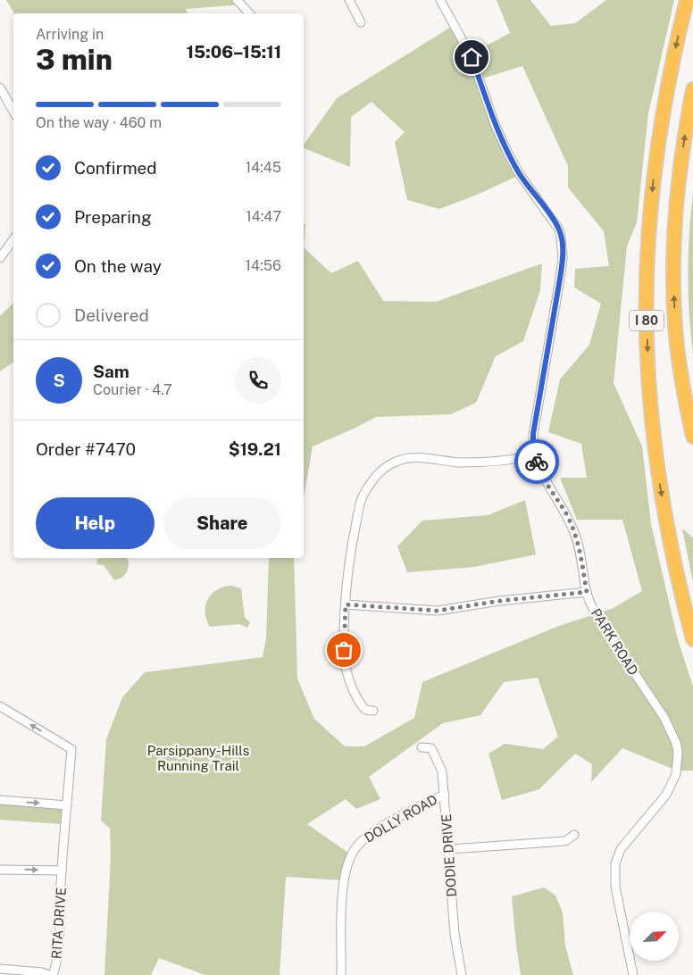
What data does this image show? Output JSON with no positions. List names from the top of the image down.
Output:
{
  "streets": {
    "highway": ["I 80"],
    "street": [
      "PARK ROAD",
      "DOLLY ROAD",
      "DODIE DRIVE",
      "RITA DRIVE"
    ]
  },
  "crossings": [
    ["DOLLY ROAD", "DODIE DRIVE"]
  ],
  "one_way": ["RITA DRIVE"],
  "parks": ["Parsippany-Hills Running Trail"],
  "north": "top right",
  "page": {
    "heading": ["3 min", "Arriving in", "15:06–15:11"],
    "panel": [
      "Sam",
      "Courier · 4.7",
      "Order #7470",
      "$19.21"
    ],
    "bar": "On the way · 460 m",
    "list": [
      ["Confirmed", "14:45"],
      ["Preparing", "14:47"],
      ["On the way", "14:56"],
      "Delivered"
    ],
    "round": "S",
    "buttons": ["Help", "Share"]
  }
}
